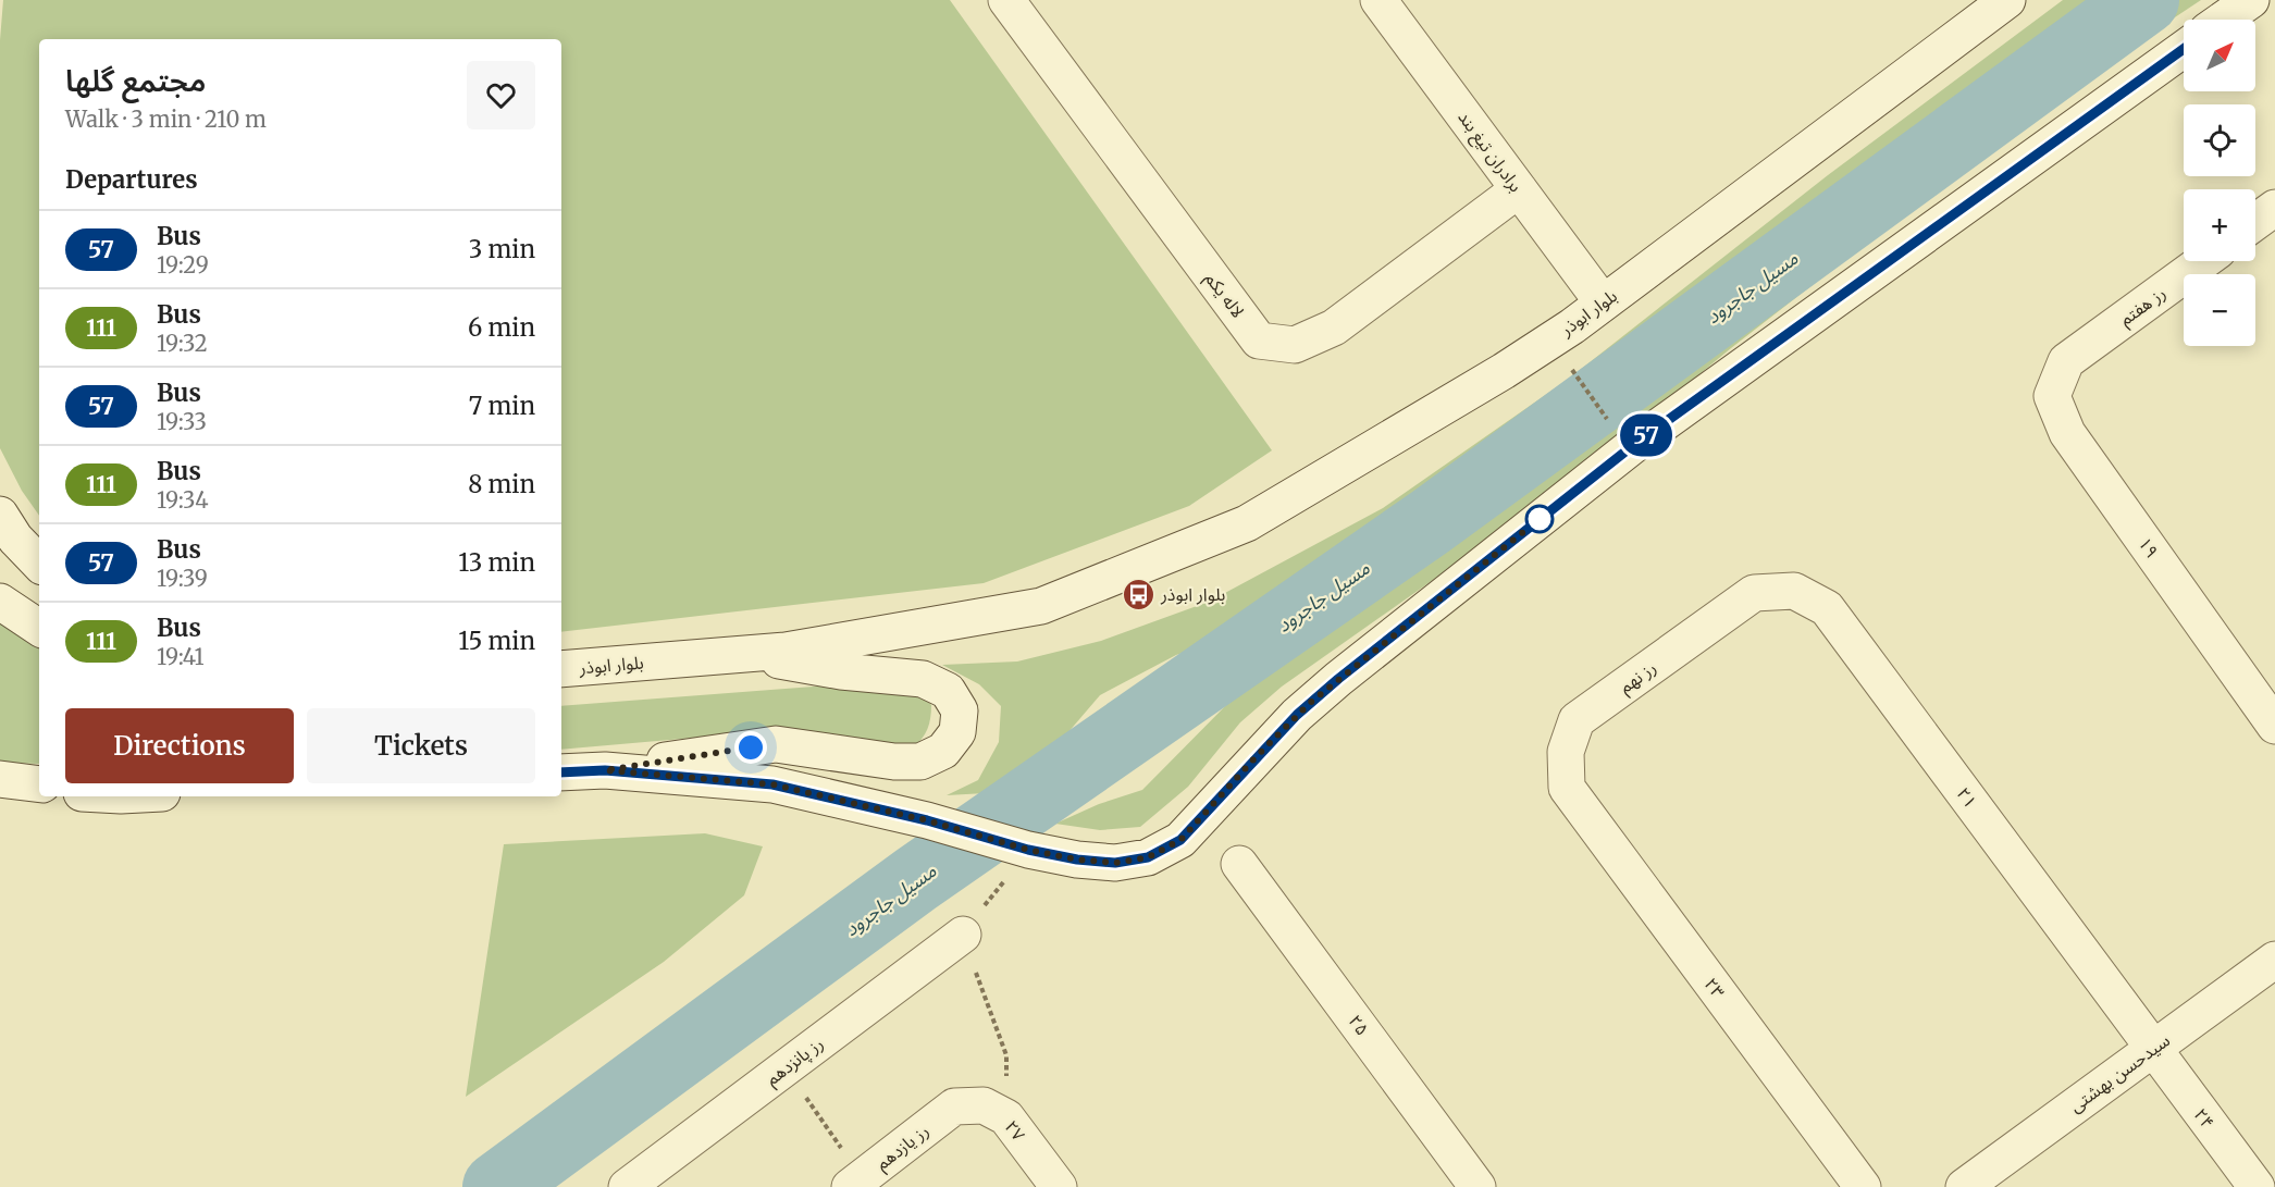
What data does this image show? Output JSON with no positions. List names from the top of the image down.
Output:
{
  "streets": {
    "street": [
      "برادران تیغ بند",
      "لاله یکم",
      "رز هفتم",
      "بلوار ابوذر",
      "۱۹",
      "رز نهم",
      "۲۱",
      "۲۳",
      "۲۵",
      "رز پانزدهم",
      "سیدحسن بهشتی",
      "۲۴",
      "۲۷",
      "رز یازدهم"
    ]
  },
  "crossings": [
    ["برادران تیغ بند", "لاله یکم"],
    ["برادران تیغ بند", "بلوار ابوذر"],
    ["رز هفتم", "۱۹"],
    ["رز نهم", "۲۱"],
    ["رز نهم", "۲۳"],
    ["۲۱", "سیدحسن بهشتی"],
    ["۲۱", "۲۴"],
    ["سیدحسن بهشتی", "۲۴"],
    ["۲۷", "رز یازدهم"]
  ],
  "water": ["مسیل جاجرود"],
  "places": {
    "bus stop": ["بلوار ابوذر"]
  },
  "lines": ["bus line 57"],
  "north": "top right",
  "page": {
    "on_map": "57",
    "map_buttons": ["+", "−"],
    "heading": [
      ["مجتمع گلها", "Walk · 3 min · 210 m"],
      "Departures"
    ],
    "list": [
      {
        "mark": "57",
        "name": "Bus",
        "note": "19:29",
        "value": "3 min"
      },
      {
        "mark": "111",
        "name": "Bus",
        "note": "19:32",
        "value": "6 min"
      },
      {
        "mark": "57",
        "name": "Bus",
        "note": "19:33",
        "value": "7 min"
      },
      {
        "mark": "111",
        "name": "Bus",
        "note": "19:34",
        "value": "8 min"
      },
      {
        "mark": "57",
        "name": "Bus",
        "note": "19:39",
        "value": "13 min"
      },
      {
        "mark": "111",
        "name": "Bus",
        "note": "19:41",
        "value": "15 min"
      }
    ],
    "buttons": ["Directions", "Tickets"]
  }
}
